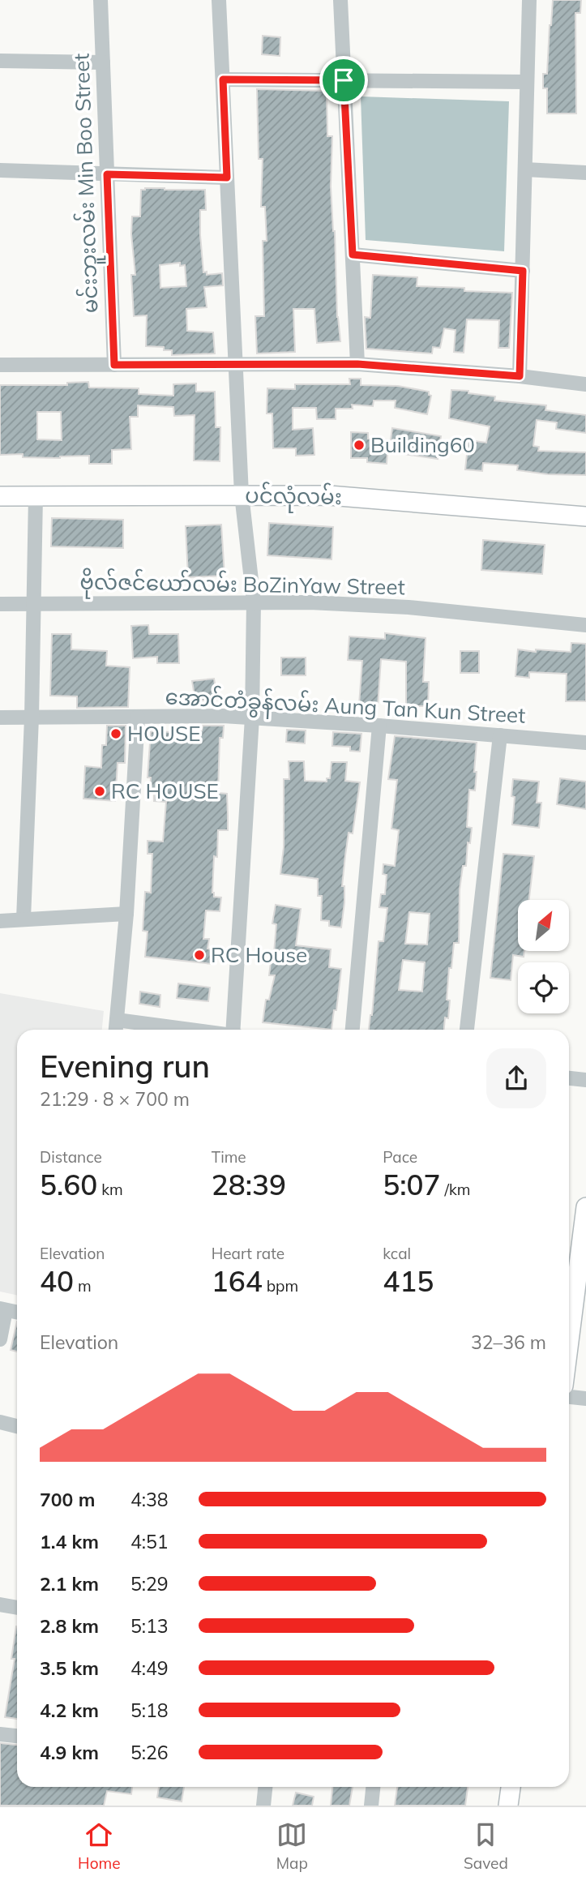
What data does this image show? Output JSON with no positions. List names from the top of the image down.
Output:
{
  "streets": {
    "main road": ["ပင်လုံလမ်း"],
    "street": ["မင်းဘူးလမ်း Min Boo Street", "ဗိုလ်ဇင်ယော်လမ်း BoZinYaw Street", "အောင်တံခွန်လမ်း Aung Tan Kun Street"]
  },
  "places": [
    "Building60",
    "HOUSE",
    "RC HOUSE",
    "RC House"
  ],
  "north": "top right",
  "page": {
    "heading": ["Evening run", "21:29 · 8 × 700 m"],
    "stats": [
      ["Distance", "5.60 km"],
      ["Time", "28:39"],
      ["Pace", "5:07 /km"],
      ["Elevation", "40 m"],
      ["Heart rate", "164 bpm"],
      ["kcal", "415"]
    ],
    "chart": ["Elevation", "32–36 m"],
    "list": [
      {
        "name": "700 m",
        "note": "4:38"
      },
      {
        "name": "1.4 km",
        "note": "4:51"
      },
      {
        "name": "2.1 km",
        "note": "5:29"
      },
      {
        "name": "2.8 km",
        "note": "5:13"
      },
      {
        "name": "3.5 km",
        "note": "4:49"
      },
      {
        "name": "4.2 km",
        "note": "5:18"
      },
      {
        "name": "4.9 km",
        "note": "5:26"
      }
    ],
    "tabs": ["Home", "Map", "Saved"]
  }
}
